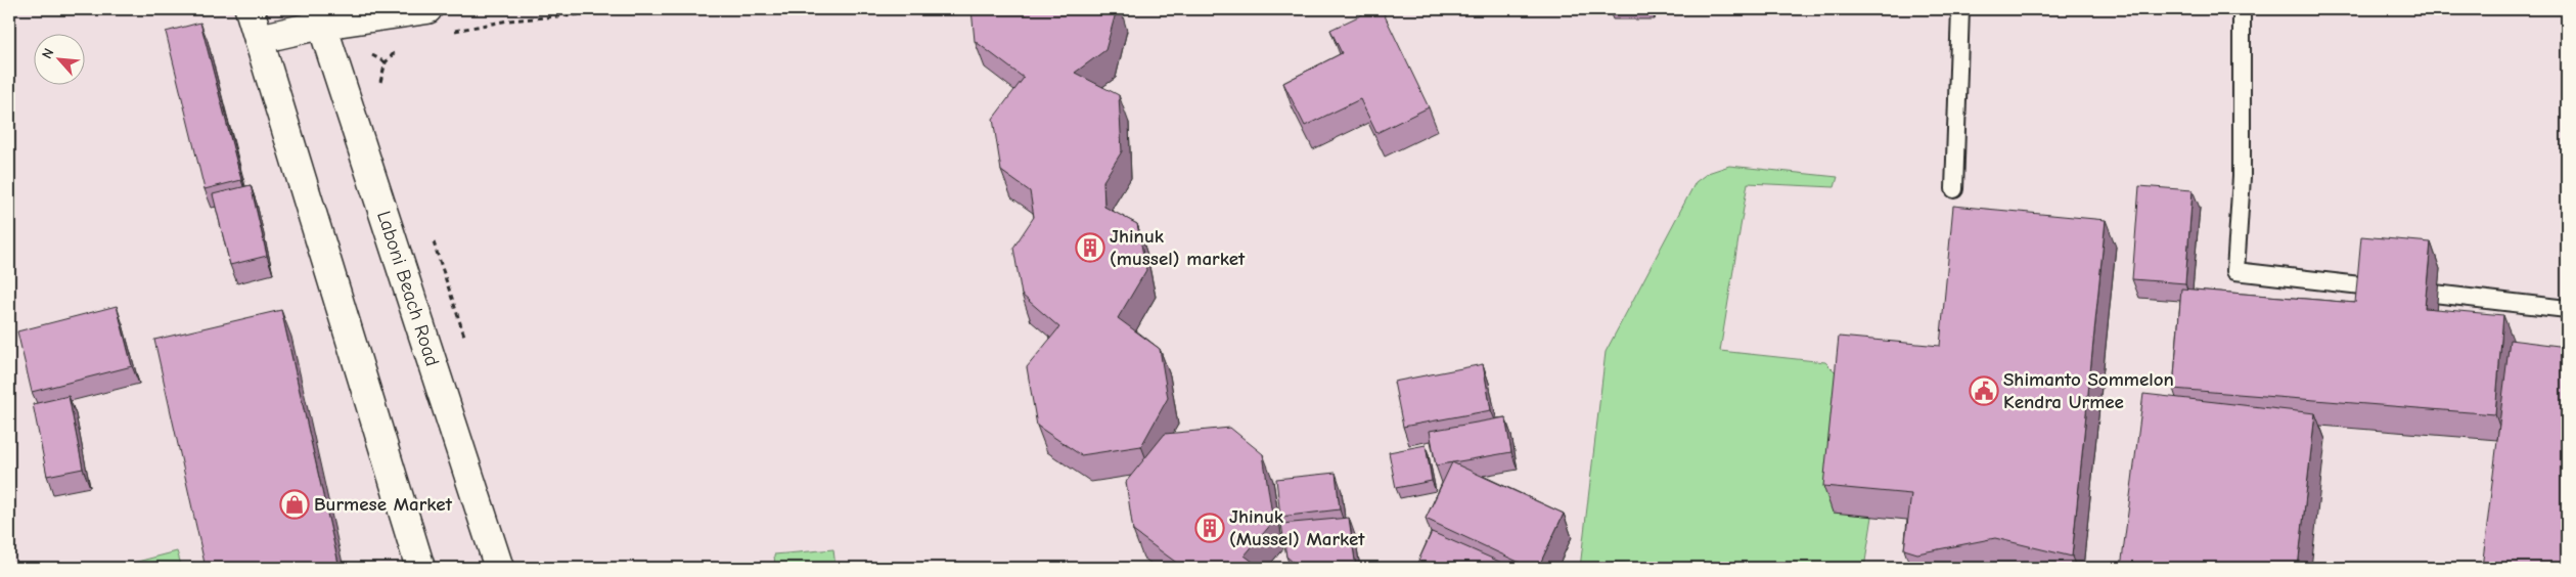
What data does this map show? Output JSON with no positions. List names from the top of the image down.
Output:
{
  "streets": {
    "street": ["Laboni Beach Road"]
  },
  "places": {
    "building": ["Jhinuk (mussel) market", "Jhinuk (Mussel) Market"],
    "public building": ["Shimanto Sommelon Kendra Urmee"],
    "shop": ["Burmese Market"]
  },
  "north": "top left"
}
